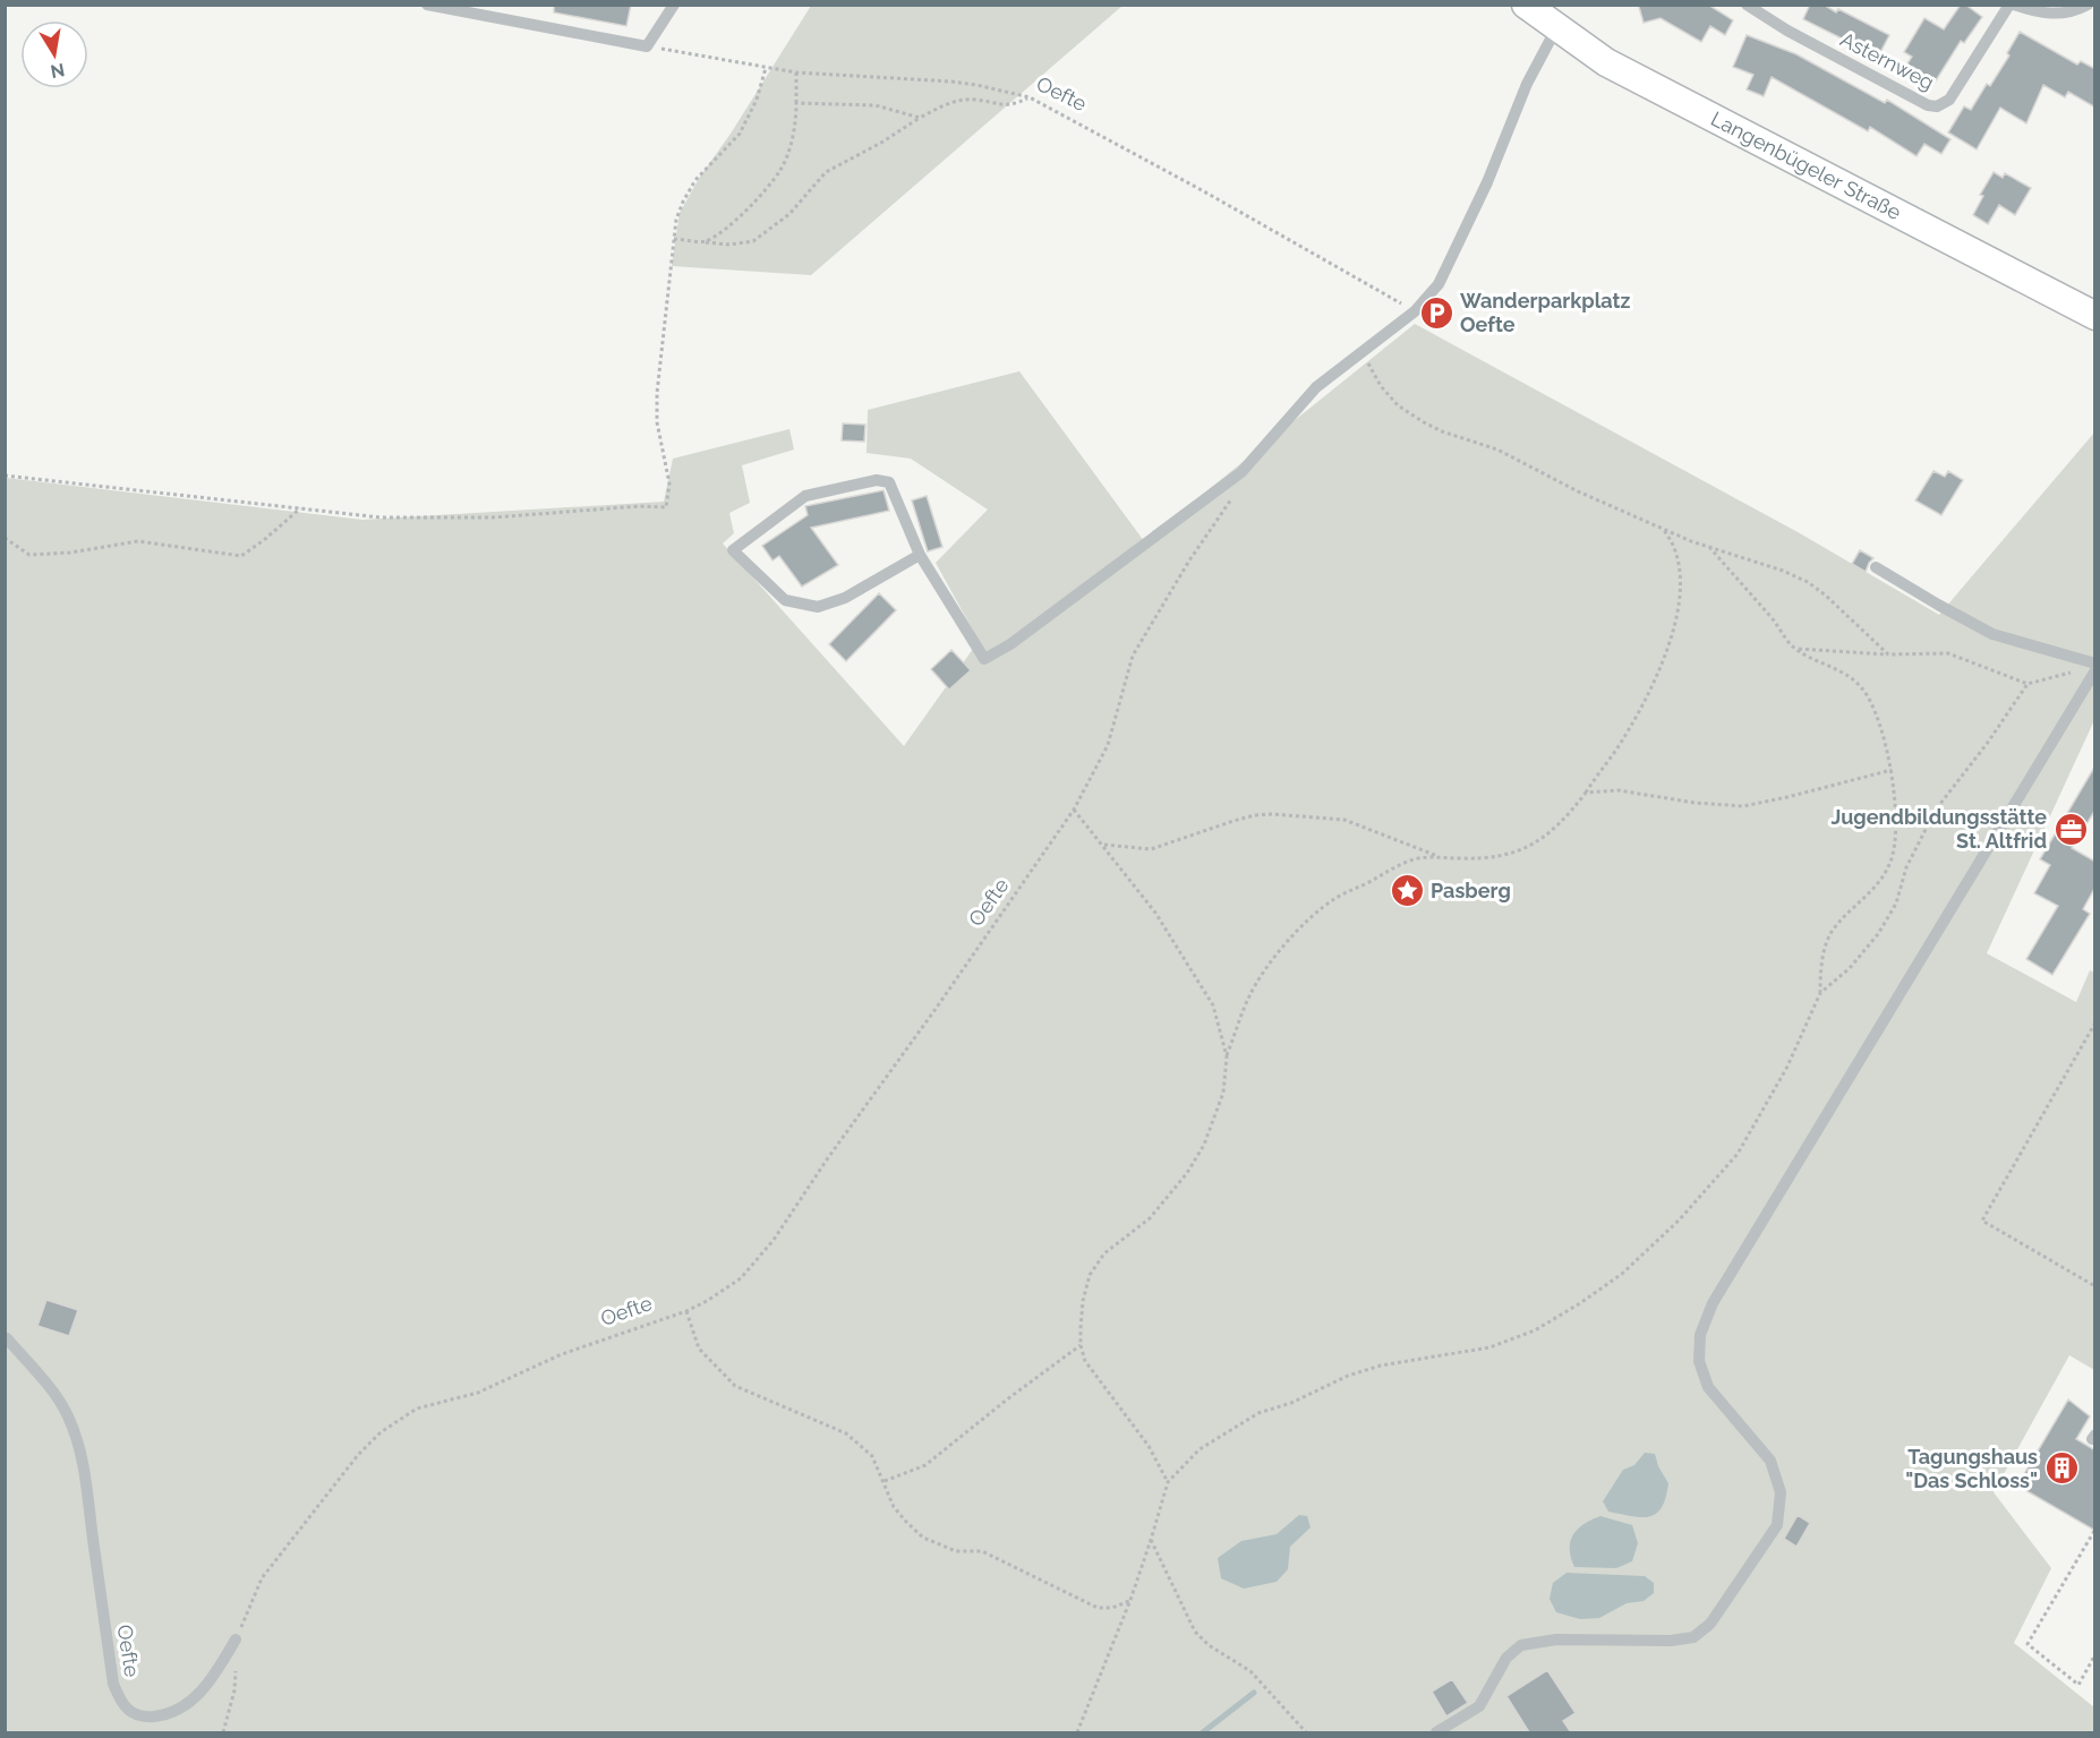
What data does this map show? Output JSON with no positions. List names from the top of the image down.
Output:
{
  "streets": {
    "main road": ["Langenbügeler Straße"],
    "street": ["Asternweg", "Oefte"]
  },
  "places": {
    "parking": ["Wanderparkplatz Oefte"],
    "office": ["Jugendbildungsstätte St. Altfrid"],
    "place": ["Pasberg"],
    "building": ["Tagungshaus \"Das Schloss\""]
  },
  "north": "bottom"
}
